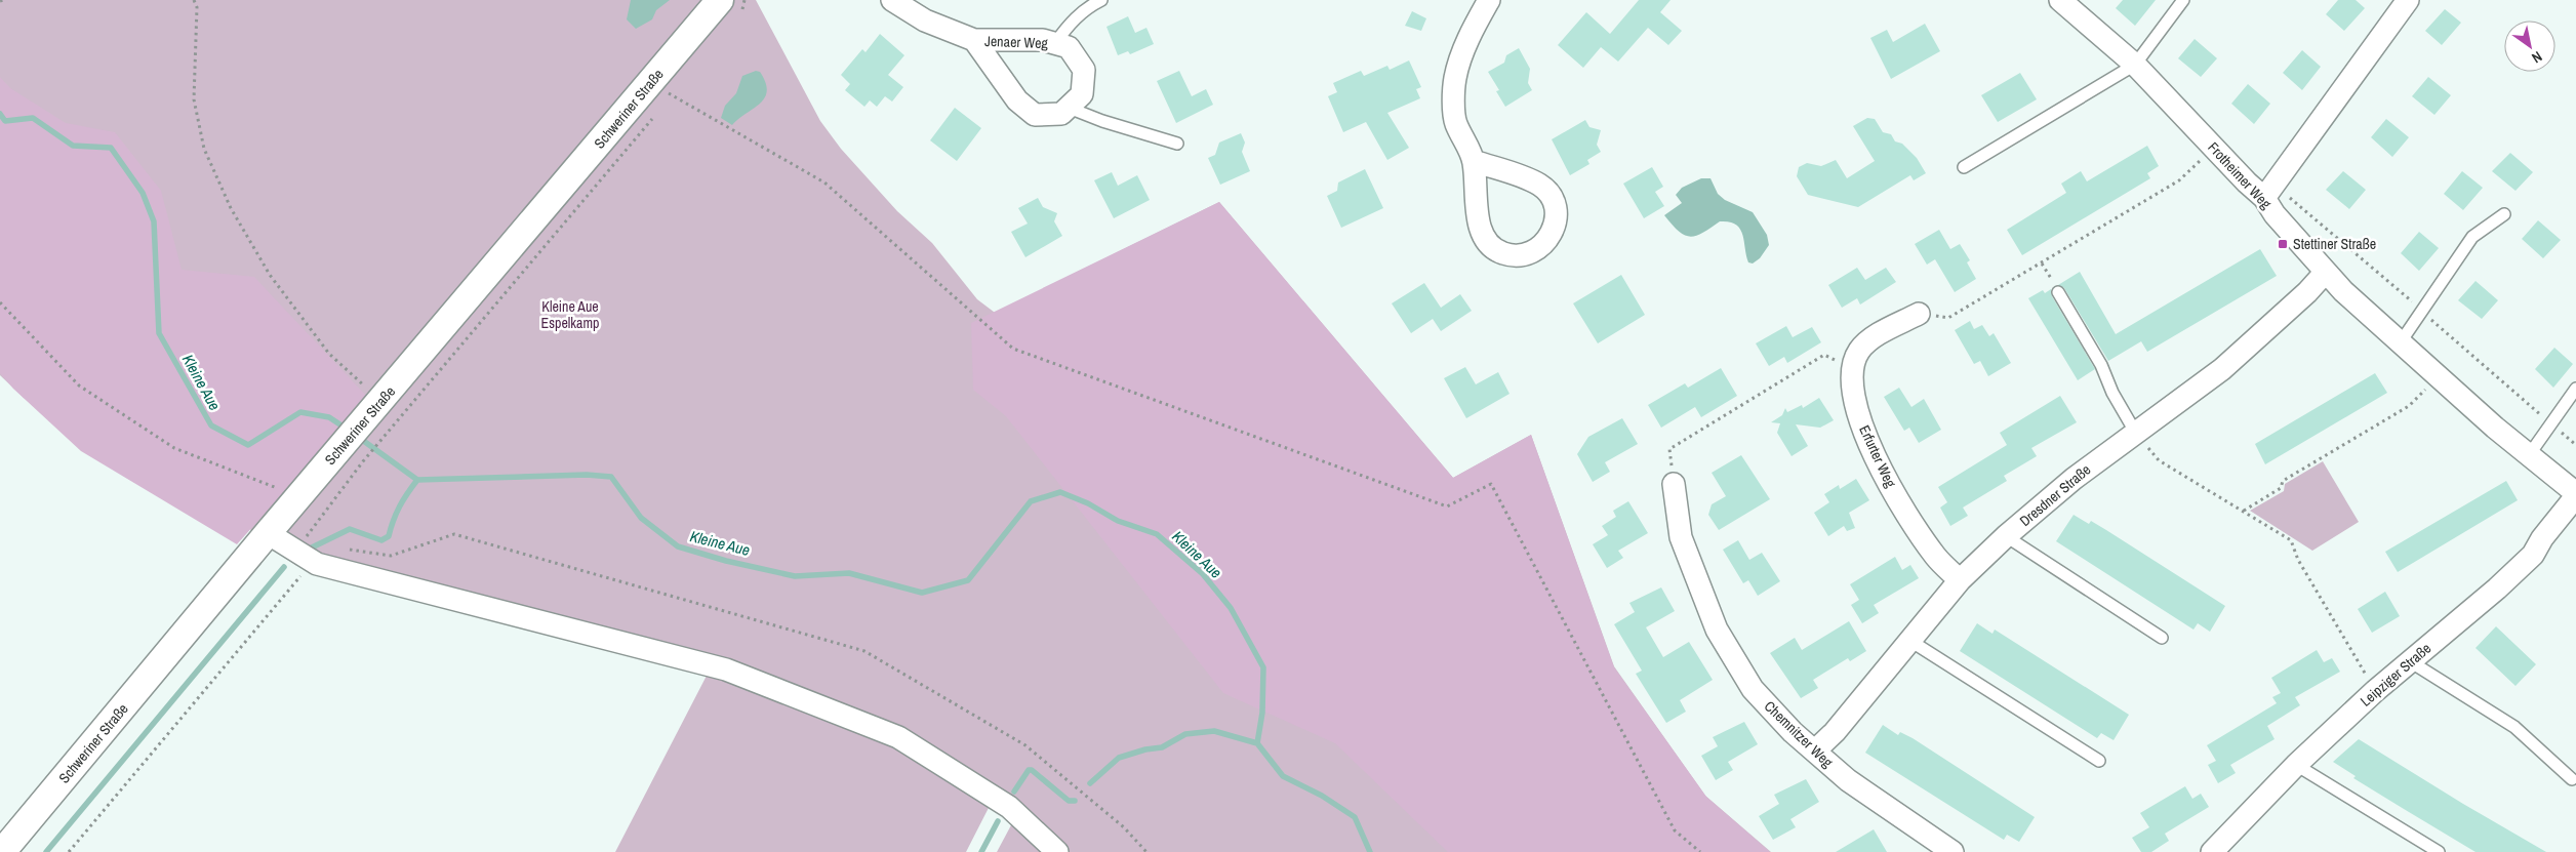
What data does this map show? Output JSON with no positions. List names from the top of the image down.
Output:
{
  "streets": {
    "street": [
      "Jenaer Weg",
      "Schweriner Straße",
      "Frotheimer Weg",
      "Erfurter Weg",
      "Dresdner Straße",
      "Leipziger Straße",
      "Chemnitzer Weg"
    ]
  },
  "crossings": [
    ["Frotheimer Weg", "Dresdner Straße"],
    ["Frotheimer Weg", "Leipziger Straße"],
    ["Erfurter Weg", "Dresdner Straße"],
    ["Dresdner Straße", "Chemnitzer Weg"]
  ],
  "water": ["Kleine Aue"],
  "parks": ["Kleine Aue Espelkamp"],
  "places": {
    "transit": ["Stettiner Straße"]
  },
  "north": "bottom right"
}
